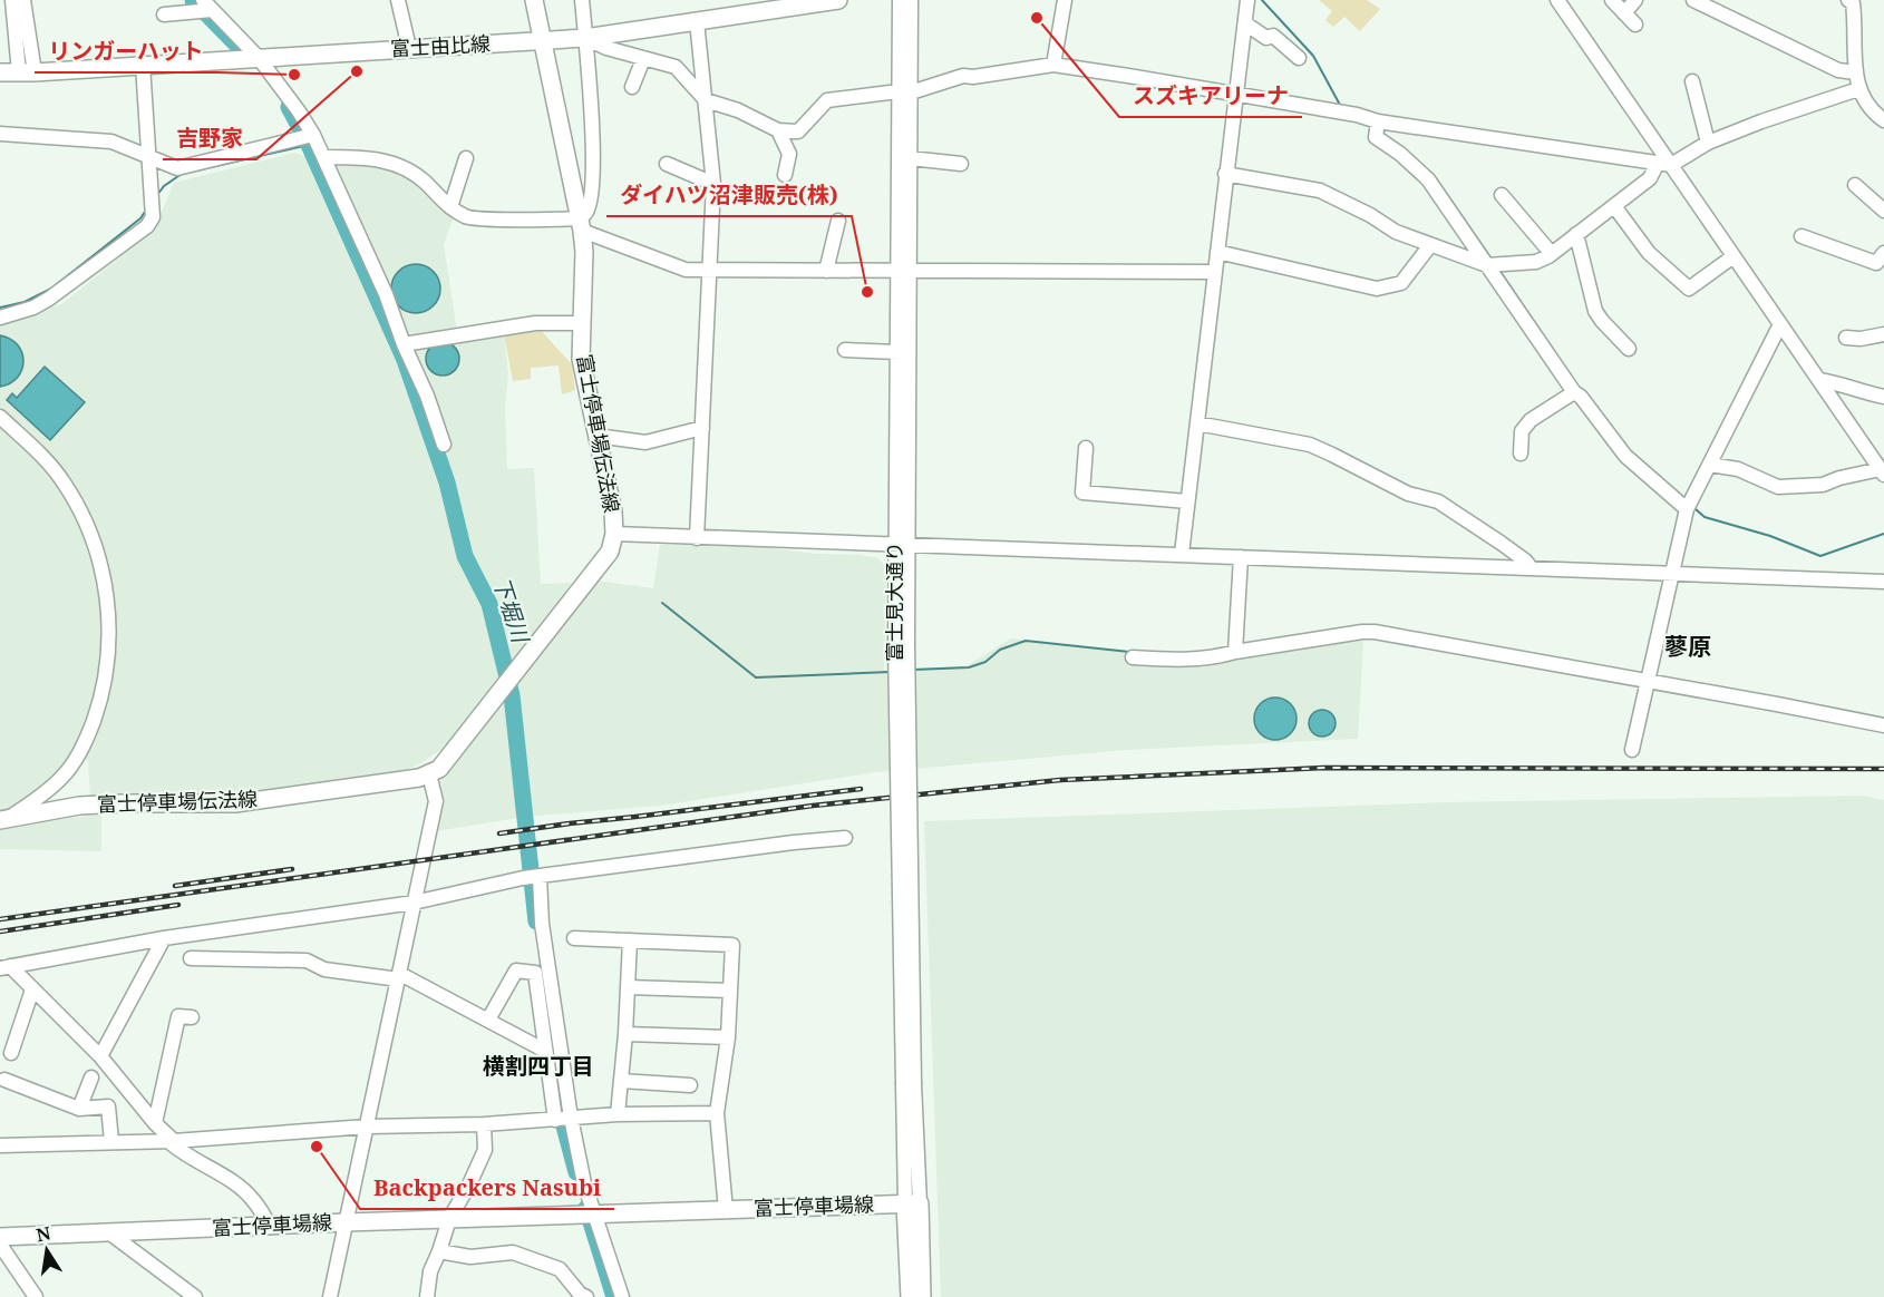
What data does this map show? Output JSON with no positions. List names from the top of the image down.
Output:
{
  "streets": {
    "main road": ["富士由比線", "富士停車場伝法線", "富士停車場線"],
    "street": ["富士見大通り"]
  },
  "crossings": [
    ["富士由比線", "富士停車場伝法線"],
    ["富士見大通り", "富士停車場線"]
  ],
  "districts": ["蓼原", "横割四丁目"],
  "water": ["下堀川"],
  "places": [
    "スズキアリーナ",
    "吉野家",
    "リンガーハット",
    "ダイハツ沼津販売(株)",
    "Backpackers Nasubi"
  ],
  "north": "top"
}
